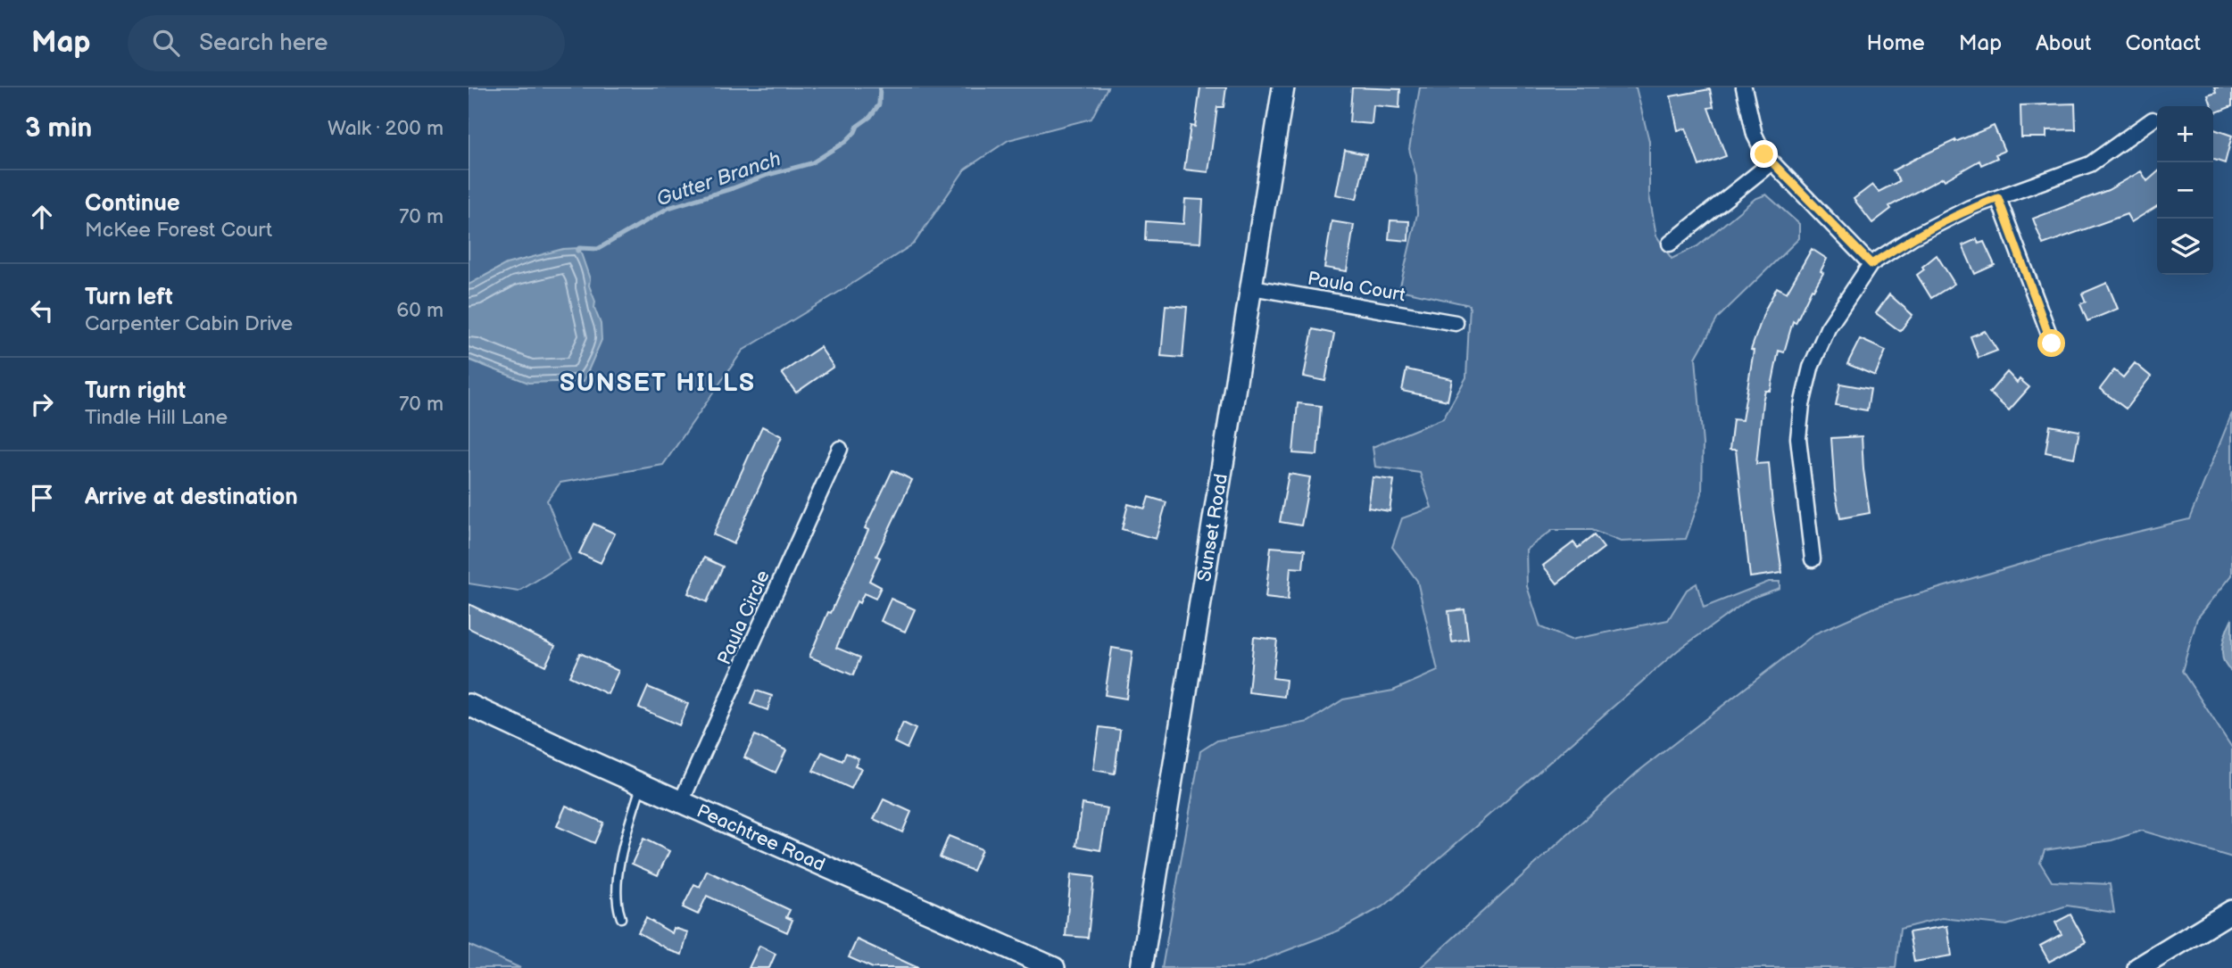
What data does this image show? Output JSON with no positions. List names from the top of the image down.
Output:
{
  "streets": {
    "main road": ["Sunset Road", "Peachtree Road"],
    "street": ["Paula Court", "Paula Circle"]
  },
  "crossings": [
    ["Paula Court", "Sunset Road"],
    ["Paula Circle", "Peachtree Road"]
  ],
  "districts": ["SUNSET HILLS"],
  "water": ["Gutter Branch"],
  "page": {
    "header": "Map",
    "search": "Search here",
    "nav": [
      "Home",
      "Map",
      "About",
      "Contact"
    ],
    "heading": ["3 min", "Walk · 200 m"],
    "map_buttons": ["+", "−"],
    "list": [
      ["Continue", "McKee Forest Court", "70 m"],
      ["Turn left", "Carpenter Cabin Drive", "60 m"],
      ["Turn right", "Tindle Hill Lane", "70 m"],
      "Arrive at destination"
    ]
  }
}
